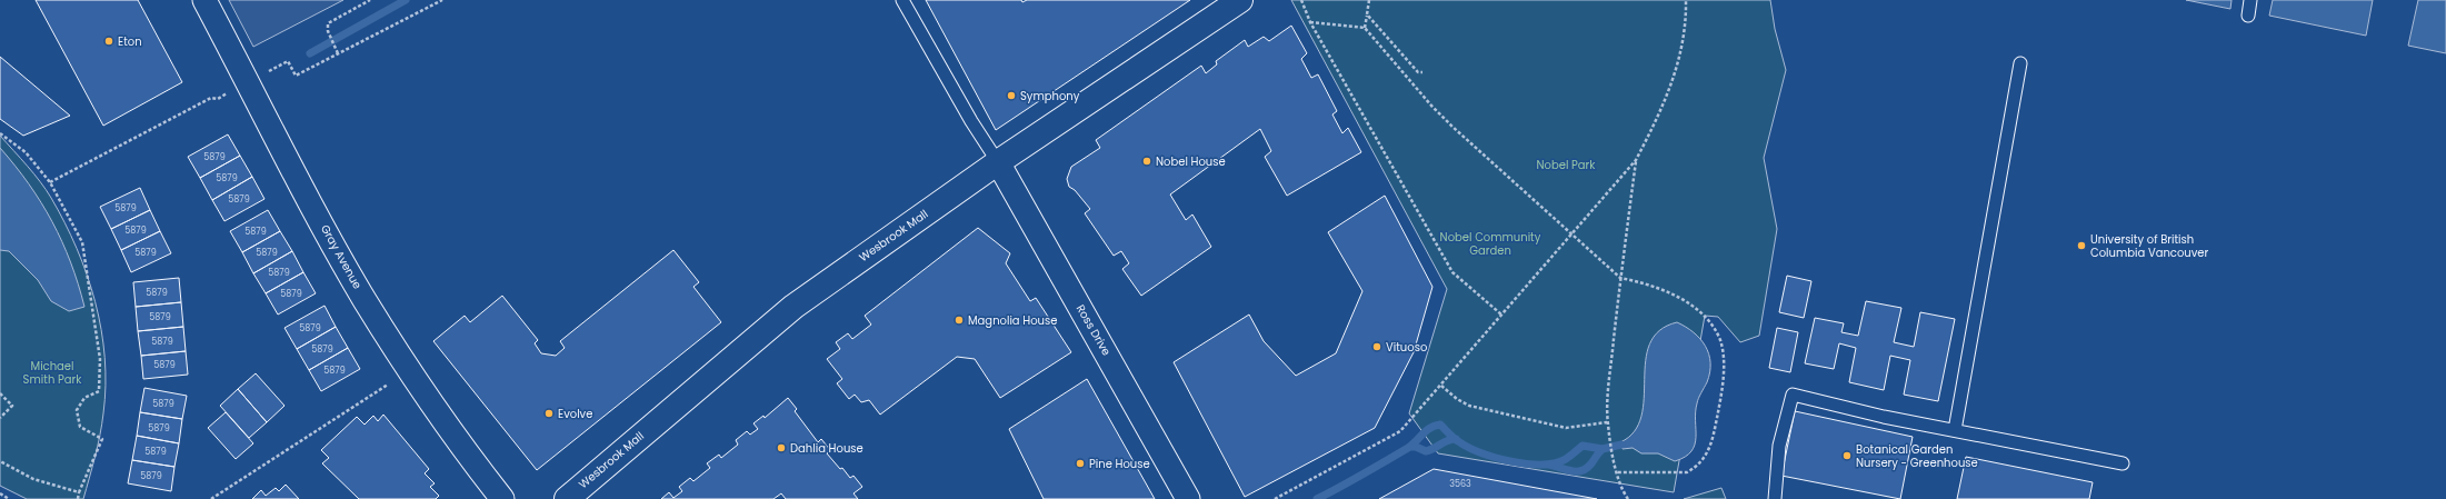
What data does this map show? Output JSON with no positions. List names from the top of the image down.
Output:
{
  "streets": {
    "street": ["Wesbrook Mall", "Gray Avenue", "Ross Drive"]
  },
  "crossings": [
    ["Wesbrook Mall", "Ross Drive"]
  ],
  "parks": ["Nobel Park", "Nobel Community Garden", "Michael Smith Park"],
  "places": [
    "Eton",
    "Symphony",
    "Nobel House",
    "University of British Columbia Vancouver",
    "Magnolia House",
    "Vituoso",
    "Evolve",
    "Dahlia House",
    "Botanical Garden Nursery - Greenhouse",
    "Pine House"
  ],
  "house_numbers": [
    "5879",
    "5879",
    "5879",
    "5879",
    "5879",
    "5879",
    "5879",
    "5879",
    "5879",
    "5879",
    "5879",
    "5879",
    "5879",
    "5879",
    "5879",
    "5879",
    "5879",
    "5879",
    "5879",
    "5879",
    "5879",
    "3563"
  ]
}
